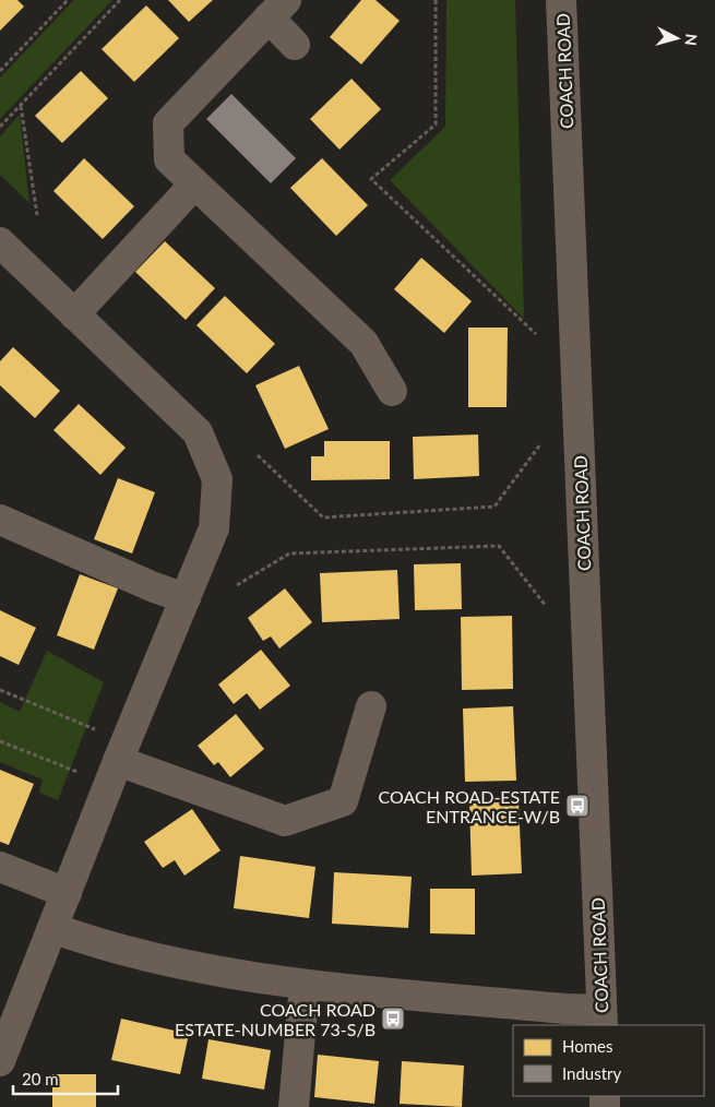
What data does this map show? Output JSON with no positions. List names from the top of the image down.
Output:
{
  "streets": {
    "street": ["COACH ROAD"]
  },
  "places": {
    "bus stop": ["COACH ROAD-ESTATE ENTRANCE-W/B", "COACH ROAD ESTATE-NUMBER 73-S/B"]
  },
  "legend": ["Homes", "Industry"],
  "scale_bar": "20 m",
  "north": "right"
}
